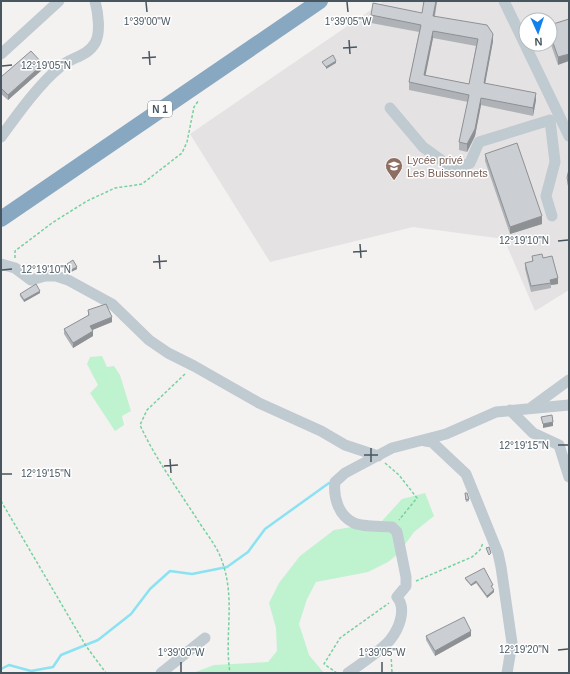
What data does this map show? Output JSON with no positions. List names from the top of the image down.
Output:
{
  "streets": {
    "highway": ["N 1"]
  },
  "places": {
    "school or university": ["Lycée privé Les Buissonnets"]
  },
  "north": "bottom",
  "coordinates": [
    "1°39'00\"W",
    "1°39'05\"W",
    "12°19'05\"N",
    "12°19'10\"N",
    "12°19'15\"N",
    "12°19'20\"N"
  ]
}
